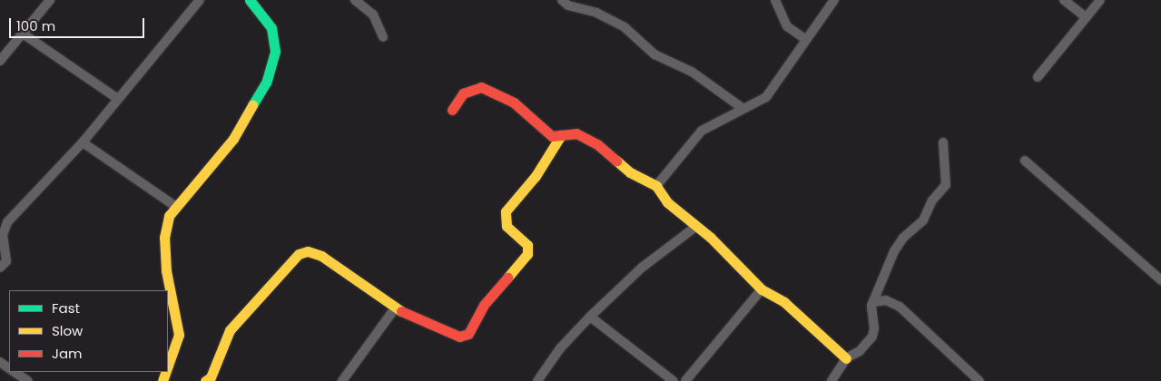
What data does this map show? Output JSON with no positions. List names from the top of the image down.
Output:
{
  "legend": ["Fast", "Slow", "Jam"],
  "scale_bar": "100 m"
}
